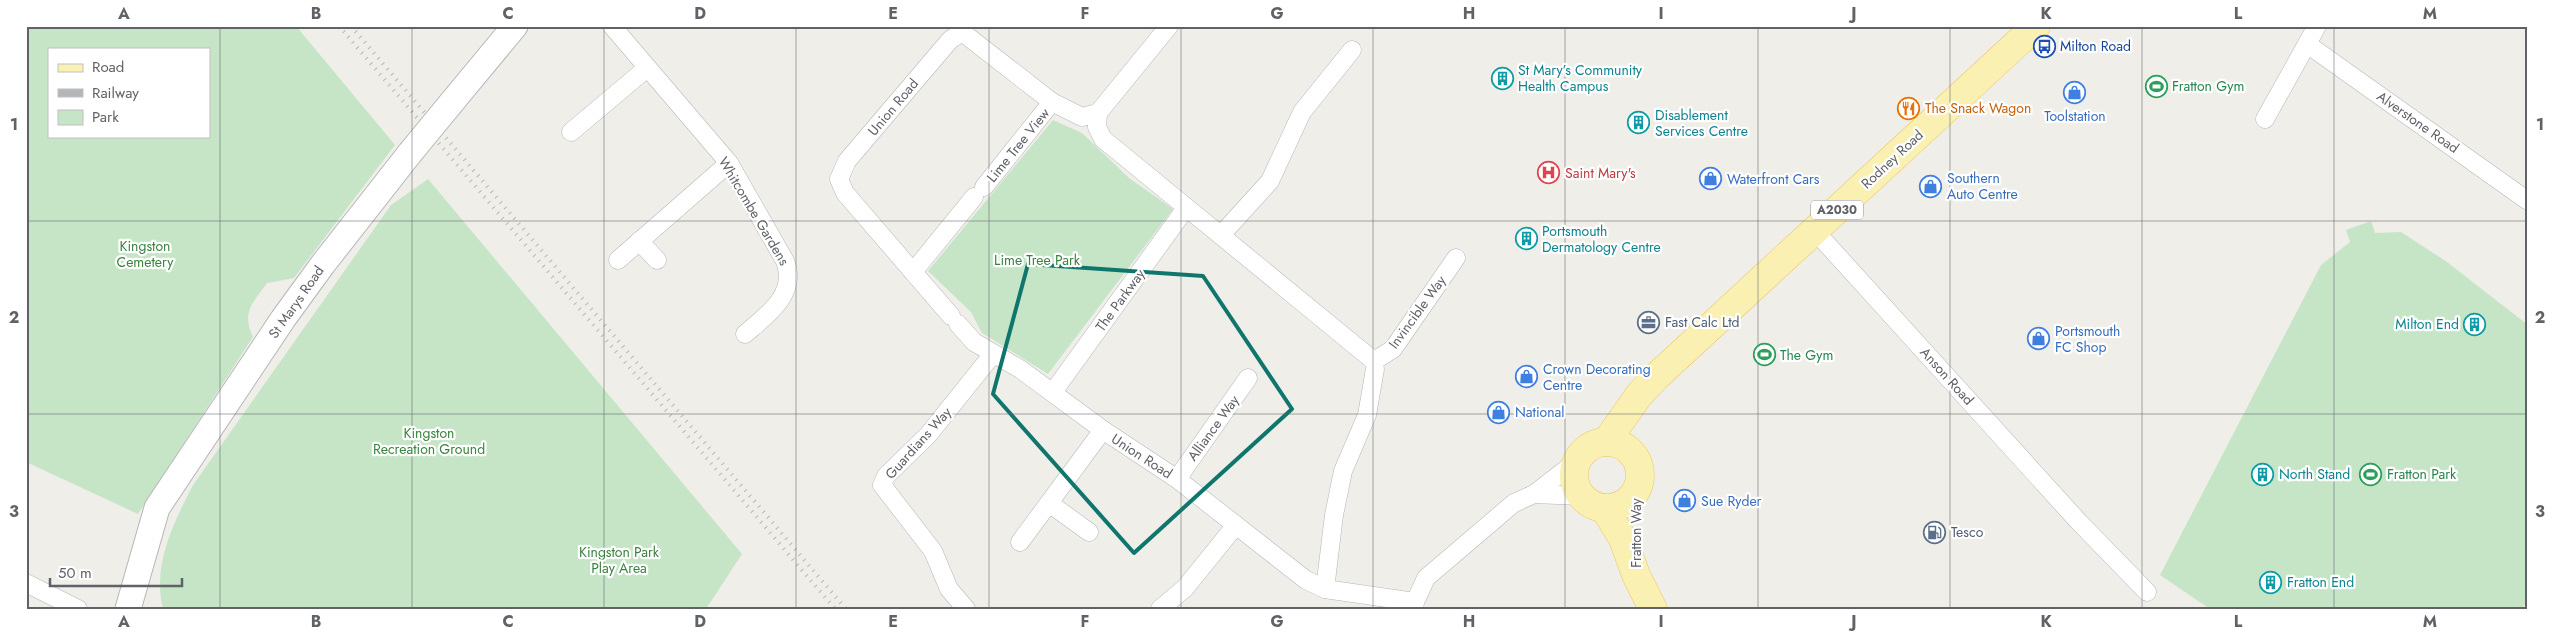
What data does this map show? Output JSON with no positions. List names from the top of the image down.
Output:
{
  "streets": {
    "main road": ["Rodney Road", "A2030", "Fratton Way"],
    "street": [
      "Union Road",
      "Alverstone Road",
      "Lime Tree View",
      "Whitcombe Gardens",
      "The Parkway",
      "St Marys Road",
      "Invincible Way",
      "Anson Road",
      "Alliance Way",
      "Guardians Way"
    ]
  },
  "crossings": [
    ["Union Road", "Lime Tree View"],
    ["Union Road", "The Parkway"],
    ["Union Road", "Alliance Way"],
    ["Union Road", "Guardians Way"],
    ["Rodney Road", "A2030"],
    ["Rodney Road", "Anson Road"],
    ["Rodney Road", "Fratton Way"],
    ["A2030", "Fratton Way"]
  ],
  "parks": [
    "Kingston Cemetery",
    "Lime Tree Park",
    "Kingston Recreation Ground",
    "Kingston Park Play Area"
  ],
  "places": {
    "bus stop": ["Milton Road"],
    "building": [
      "St Mary’s Community Health Campus",
      "Disablement Services Centre",
      "Portsmouth Dermatology Centre",
      "Milton End",
      "North Stand",
      "Fratton End"
    ],
    "sports": ["Fratton Gym", "The Gym", "Fratton Park"],
    "shop": [
      "Toolstation",
      "Waterfront Cars",
      "Southern Auto Centre",
      "Portsmouth FC Shop",
      "Crown Decorating Centre",
      "National",
      "Sue Ryder"
    ],
    "restaurant": ["The Snack Wagon"],
    "hospital": ["Saint Mary's"],
    "office": ["Fast Calc Ltd"],
    "fuel station": ["Tesco"]
  },
  "legend": ["Road", "Railway", "Park"],
  "scale_bar": "50 m",
  "grid": {
    "columns": [
      "A",
      "B",
      "C",
      "D",
      "E",
      "F",
      "G",
      "H",
      "I",
      "J",
      "K",
      "L",
      "M"
    ],
    "rows": ["1", "2", "3"]
  }
}
